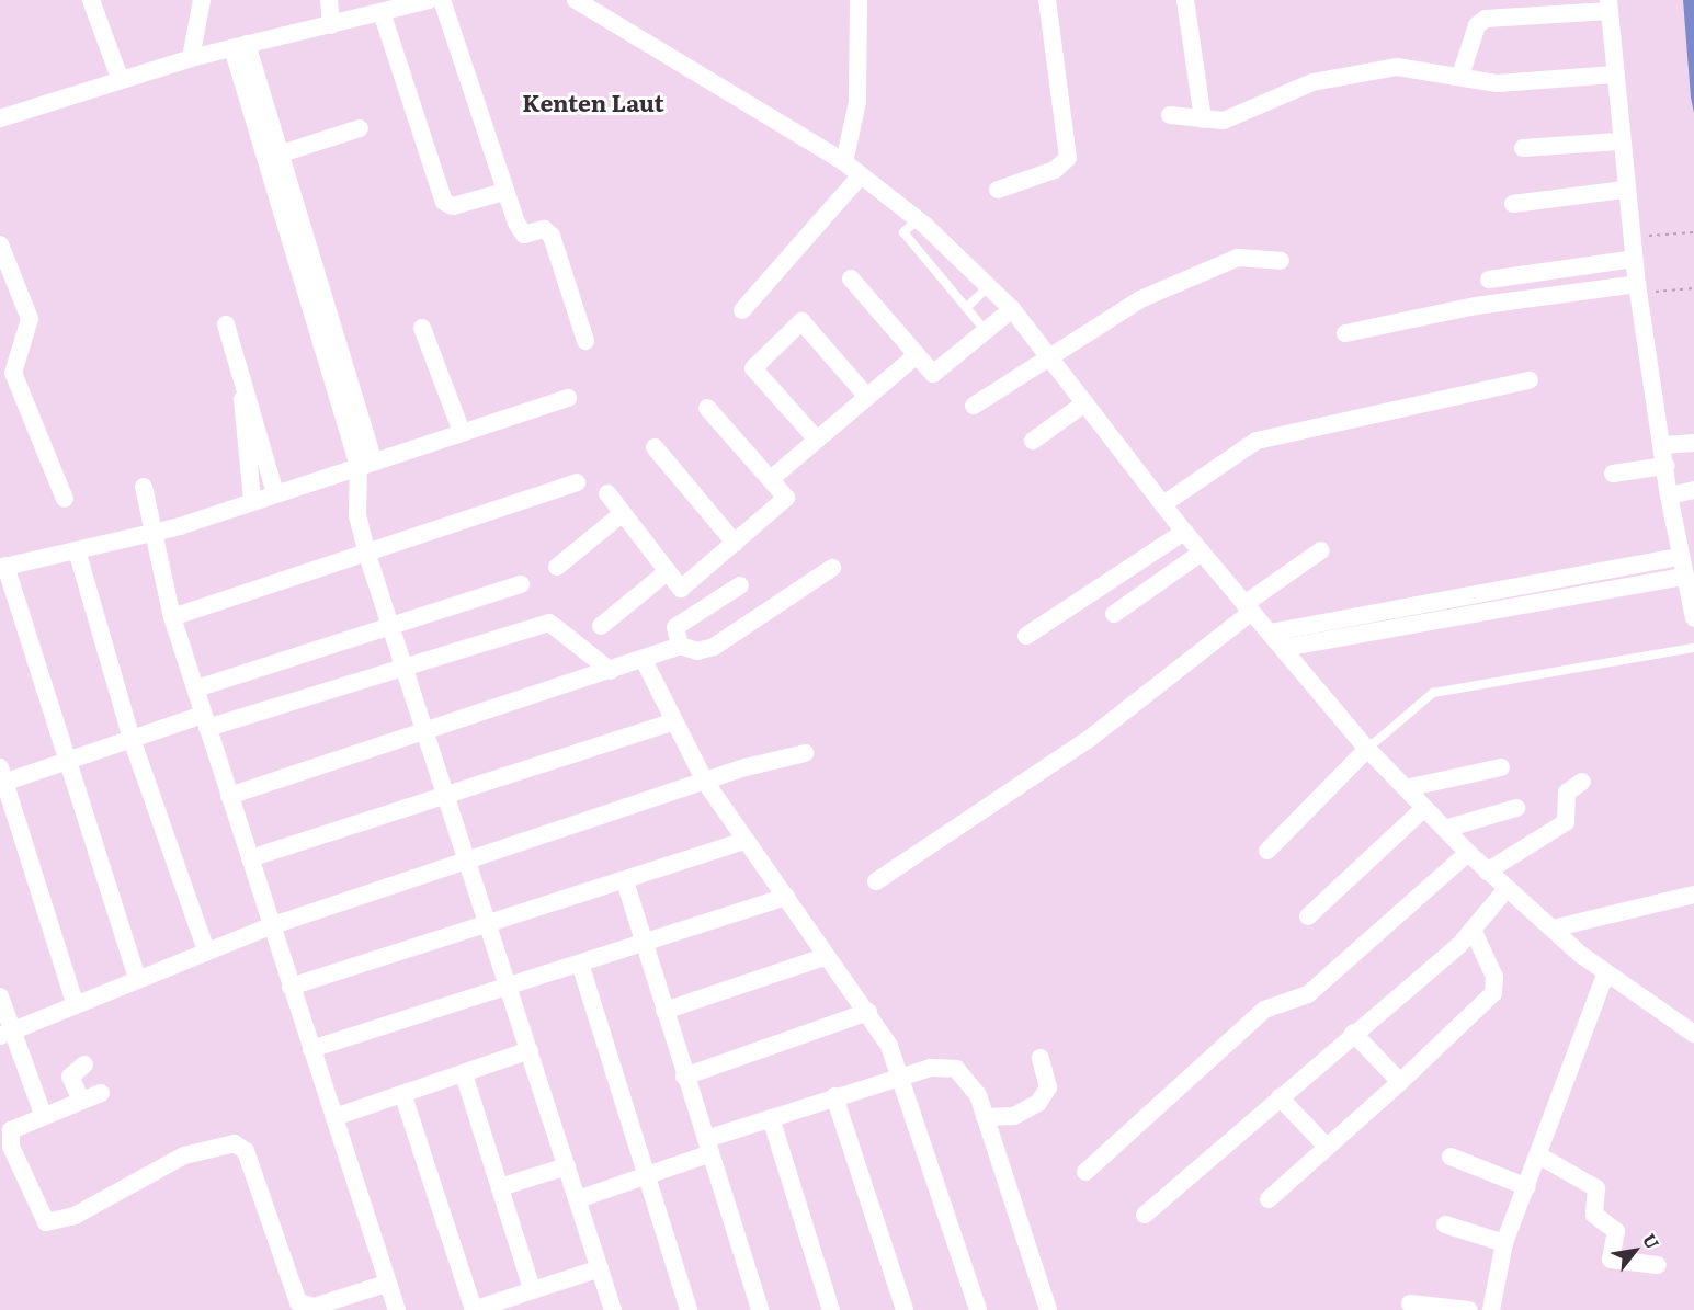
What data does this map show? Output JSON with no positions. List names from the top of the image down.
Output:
{
  "districts": ["Kenten Laut"],
  "north": "top right"
}
